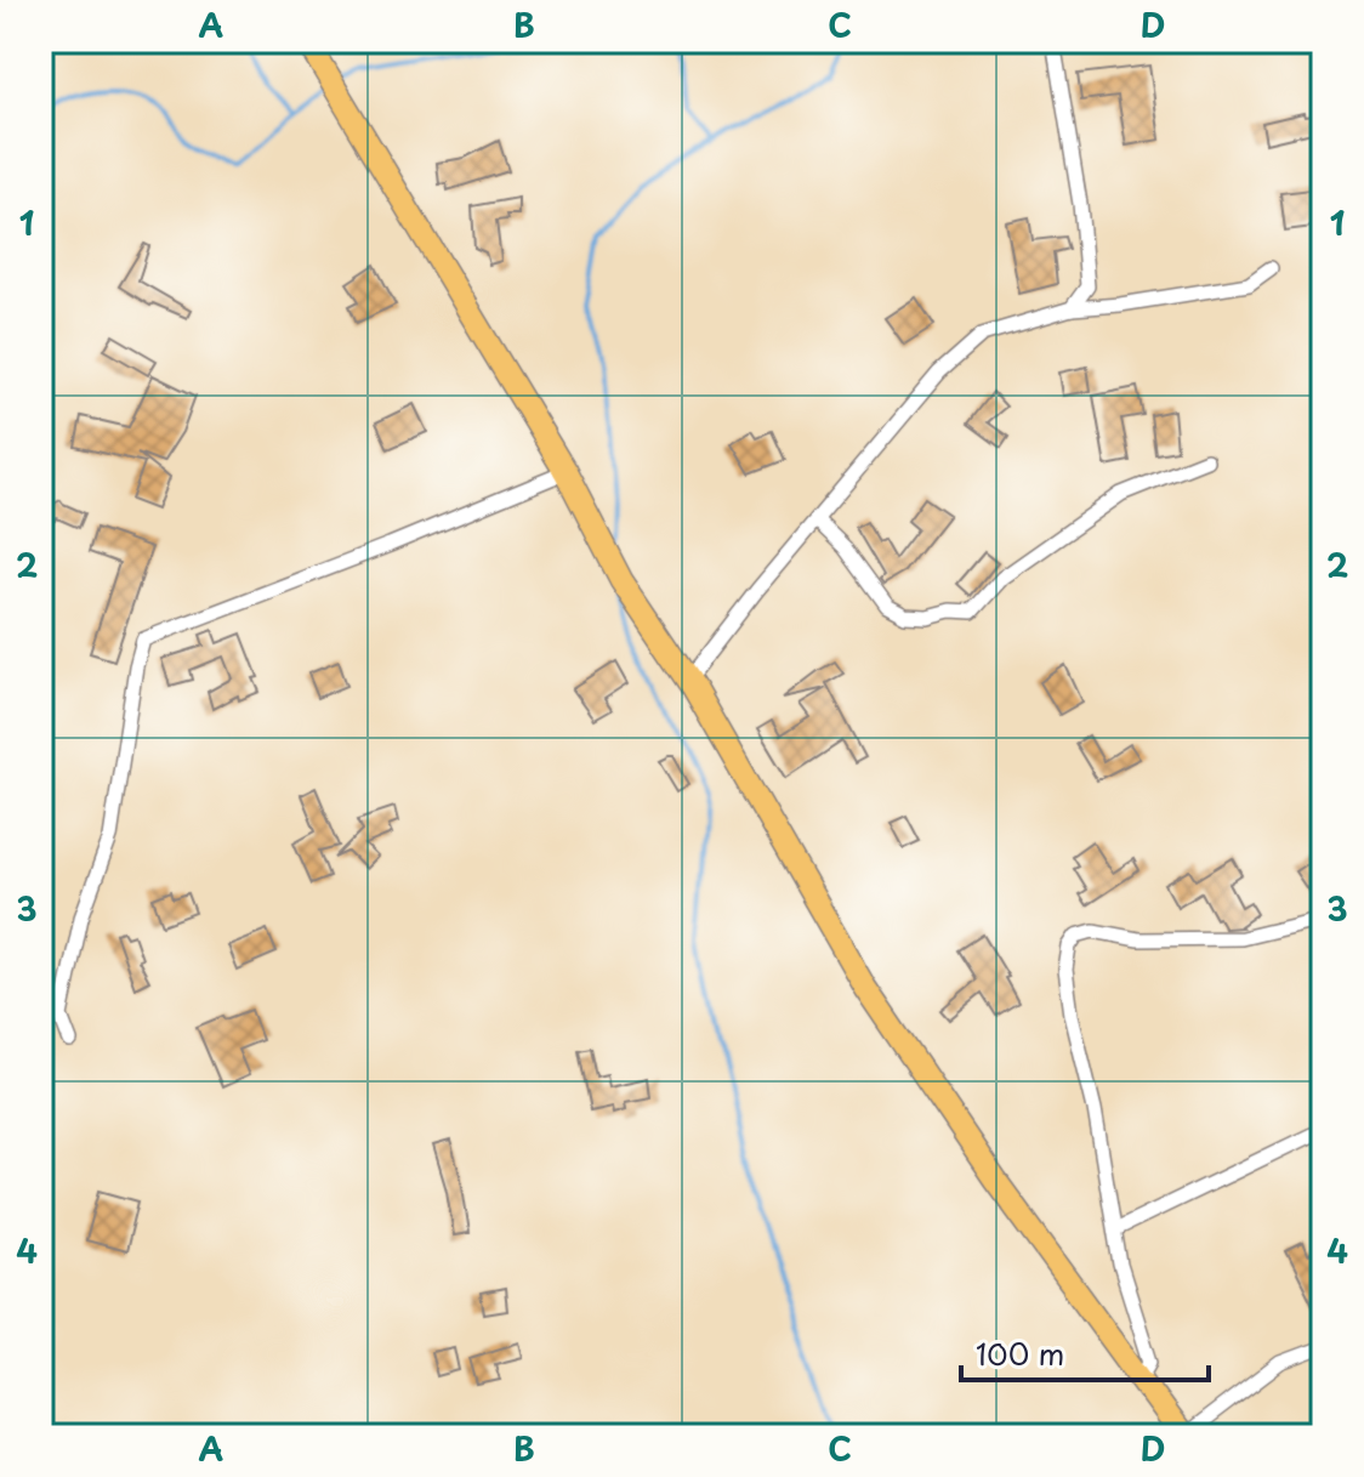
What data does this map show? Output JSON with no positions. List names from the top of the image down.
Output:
{
  "scale_bar": "100 m",
  "grid": {
    "columns": [
      "A",
      "B",
      "C",
      "D"
    ],
    "rows": [
      "1",
      "2",
      "3",
      "4"
    ]
  }
}
